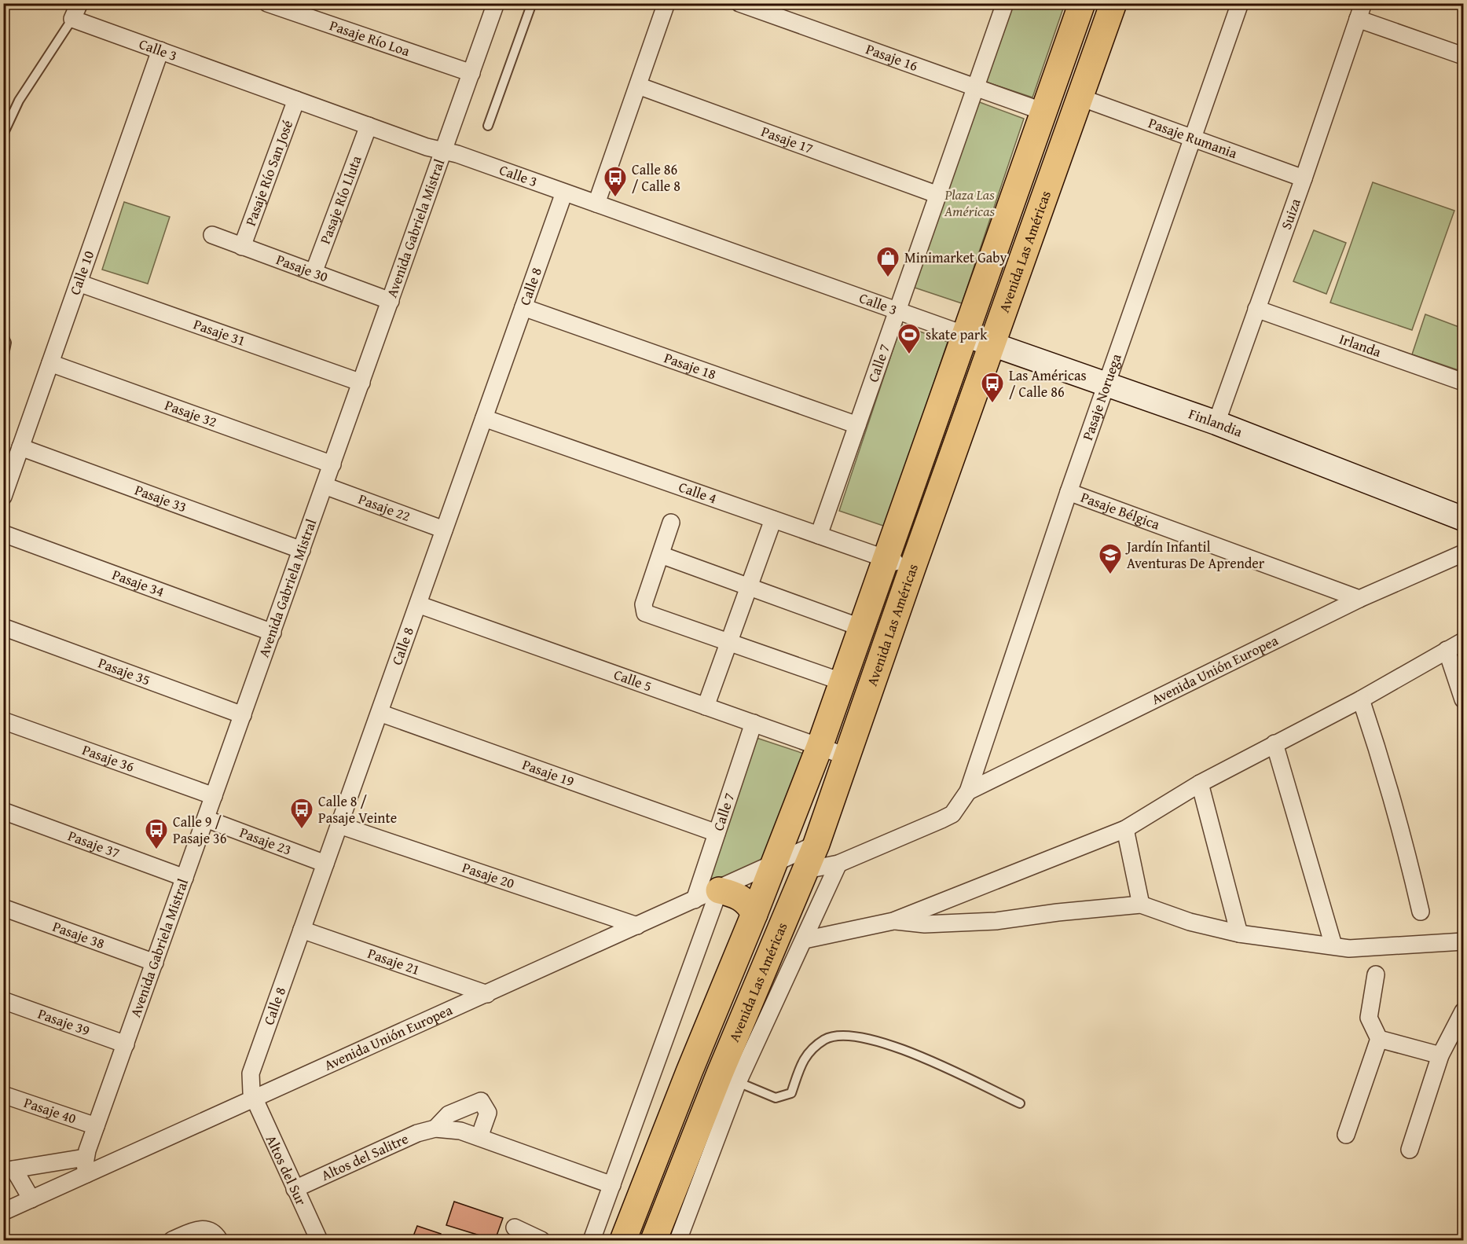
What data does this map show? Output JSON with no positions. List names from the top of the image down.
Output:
{
  "streets": {
    "main road": ["Avenida Las Américas"],
    "street": [
      "Pasaje Río Loa",
      "Calle 3",
      "Pasaje 16",
      "Pasaje Rumania",
      "Pasaje 17",
      "Pasaje Río San José",
      "Pasaje Río Lluta",
      "Suiza",
      "Avenida Gabriela Mistral",
      "Pasaje 30",
      "Calle 10",
      "Calle 8",
      "Pasaje 31",
      "Irlanda",
      "Calle 7",
      "Pasaje 18",
      "Pasaje Noruega",
      "Pasaje 32",
      "Finlandia",
      "Calle 4",
      "Pasaje 33",
      "Pasaje 22",
      "Pasaje Bélgica",
      "Pasaje 34",
      "Avenida Unión Europea",
      "Pasaje 35",
      "Calle 5",
      "Pasaje 36",
      "Pasaje 19",
      "Pasaje 23",
      "Pasaje 37",
      "Pasaje 20",
      "Pasaje 38",
      "Pasaje 21",
      "Pasaje 39",
      "Pasaje 40",
      "Altos del Salitre",
      "Altos del Sur"
    ]
  },
  "crossings": [
    ["Pasaje Río Loa", "Avenida Gabriela Mistral"],
    ["Calle 3", "Pasaje Río San José"],
    ["Calle 3", "Pasaje Río Lluta"],
    ["Calle 3", "Avenida Gabriela Mistral"],
    ["Calle 3", "Avenida Las Américas"],
    ["Calle 3", "Calle 10"],
    ["Calle 3", "Calle 8"],
    ["Calle 3", "Calle 7"],
    ["Calle 3", "Finlandia"],
    ["Pasaje 16", "Avenida Las Américas"],
    ["Pasaje 16", "Calle 7"],
    ["Pasaje Rumania", "Suiza"],
    ["Pasaje Rumania", "Avenida Las Américas"],
    ["Pasaje Rumania", "Pasaje Noruega"],
    ["Pasaje 17", "Calle 7"],
    ["Pasaje Río San José", "Pasaje 30"],
    ["Pasaje Río Lluta", "Pasaje 30"],
    ["Suiza", "Irlanda"],
    ["Suiza", "Finlandia"],
    ["Avenida Gabriela Mistral", "Pasaje 30"],
    ["Avenida Gabriela Mistral", "Pasaje 31"],
    ["Avenida Gabriela Mistral", "Pasaje 32"],
    ["Avenida Gabriela Mistral", "Pasaje 33"],
    ["Avenida Gabriela Mistral", "Pasaje 22"],
    ["Avenida Gabriela Mistral", "Pasaje 34"],
    ["Avenida Gabriela Mistral", "Avenida Unión Europea"],
    ["Avenida Gabriela Mistral", "Pasaje 35"],
    ["Avenida Gabriela Mistral", "Pasaje 36"],
    ["Avenida Gabriela Mistral", "Pasaje 23"],
    ["Avenida Gabriela Mistral", "Pasaje 37"],
    ["Avenida Gabriela Mistral", "Pasaje 38"],
    ["Avenida Gabriela Mistral", "Pasaje 39"],
    ["Avenida Gabriela Mistral", "Pasaje 40"],
    ["Avenida Las Américas", "Finlandia"],
    ["Avenida Las Américas", "Calle 4"],
    ["Avenida Las Américas", "Avenida Unión Europea"],
    ["Avenida Las Américas", "Calle 5"],
    ["Calle 10", "Pasaje 31"],
    ["Calle 10", "Pasaje 32"],
    ["Calle 10", "Pasaje 33"],
    ["Calle 8", "Pasaje 18"],
    ["Calle 8", "Calle 4"],
    ["Calle 8", "Pasaje 22"],
    ["Calle 8", "Avenida Unión Europea"],
    ["Calle 8", "Calle 5"],
    ["Calle 8", "Pasaje 19"],
    ["Calle 8", "Pasaje 23"],
    ["Calle 8", "Pasaje 20"],
    ["Calle 8", "Pasaje 21"],
    ["Calle 8", "Altos del Sur"],
    ["Calle 7", "Pasaje 18"],
    ["Calle 7", "Calle 4"],
    ["Calle 7", "Avenida Unión Europea"],
    ["Calle 7", "Calle 5"],
    ["Calle 7", "Pasaje 19"],
    ["Pasaje Noruega", "Finlandia"],
    ["Pasaje Noruega", "Pasaje Bélgica"],
    ["Pasaje Noruega", "Avenida Unión Europea"],
    ["Pasaje Bélgica", "Avenida Unión Europea"],
    ["Avenida Unión Europea", "Pasaje 20"],
    ["Avenida Unión Europea", "Pasaje 21"],
    ["Avenida Unión Europea", "Altos del Sur"],
    ["Altos del Salitre", "Altos del Sur"]
  ],
  "parks": ["Plaza Las Américas"],
  "places": {
    "bus stop": [
      "Calle 86 / Calle 8",
      "Las Américas / Calle 86",
      "Calle 8 / Pasaje Veinte",
      "Calle 9 / Pasaje 36"
    ],
    "shop": ["Minimarket Gaby"],
    "sports": ["skate park"],
    "school or university": ["Jardín Infantil Aventuras De Aprender"]
  }
}
